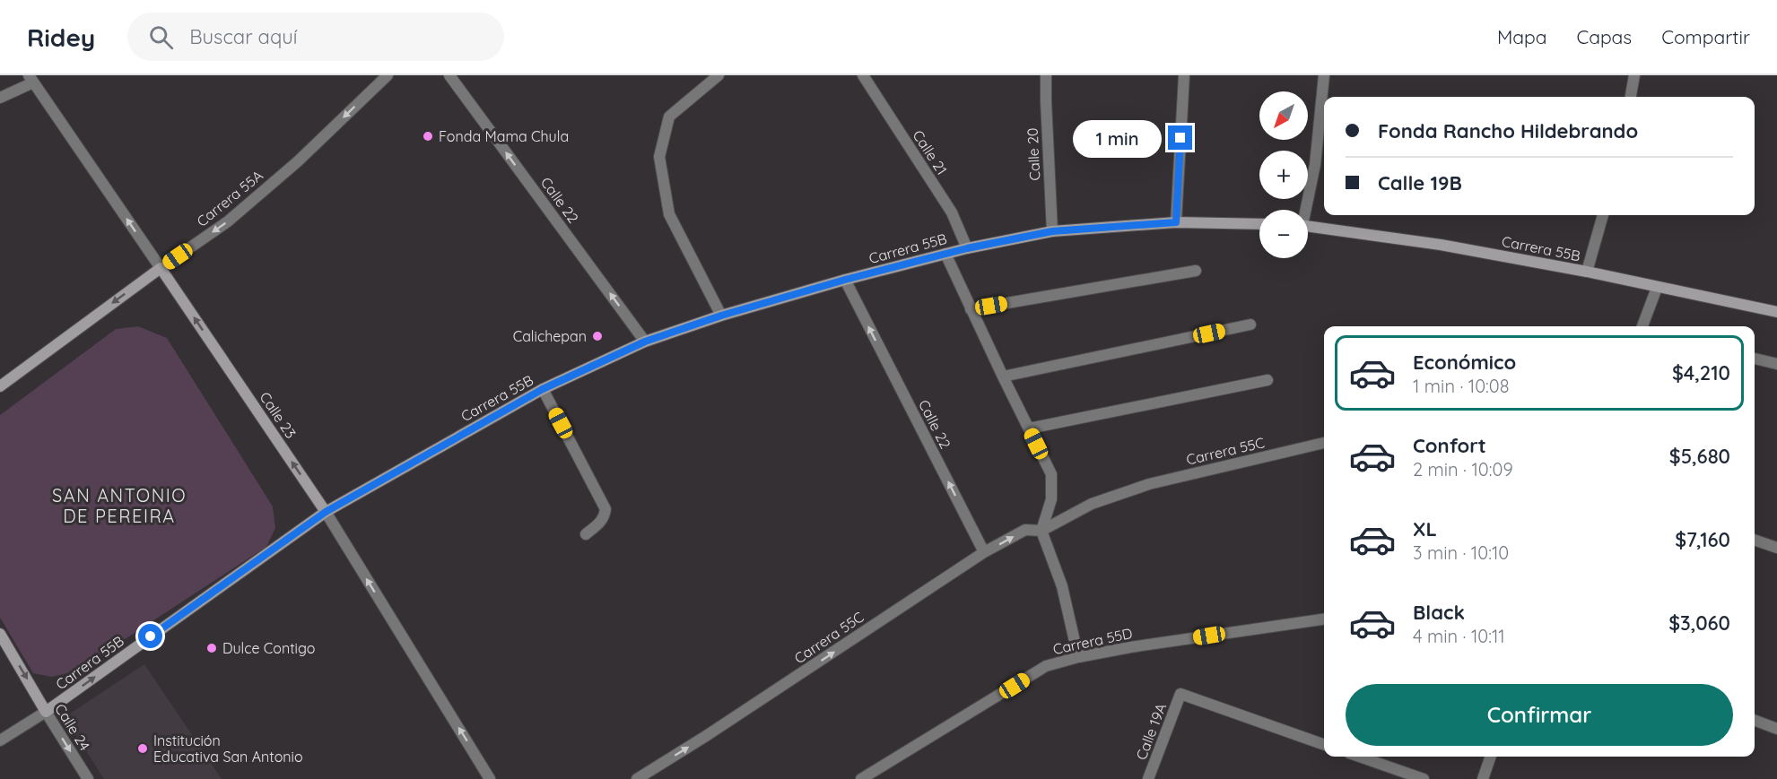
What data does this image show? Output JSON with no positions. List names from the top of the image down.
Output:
{
  "streets": {
    "main road": [
      "Carrera 55A",
      "Carrera 55B",
      "Calle 23",
      "Calle 24"
    ],
    "street": [
      "Calle 21",
      "Calle 20",
      "Calle 22",
      "Carrera 55C",
      "Carrera 55D",
      "Calle 19A"
    ]
  },
  "crossings": [
    ["Calle 21", "Carrera 55B"],
    ["Calle 20", "Carrera 55B"],
    ["Carrera 55A", "Calle 23"],
    ["Calle 22", "Carrera 55B"],
    ["Calle 22", "Carrera 55C"],
    ["Carrera 55B", "Calle 23"],
    ["Carrera 55B", "Calle 24"]
  ],
  "one_way": [
    "Carrera 55A",
    "Calle 22",
    "Calle 23",
    "Carrera 55C",
    "Calle 24"
  ],
  "districts": ["SAN ANTONIO DE PEREIRA"],
  "places": [
    "Fonda Mama Chula",
    "Calichepan",
    "Dulce Contigo",
    "Institución Educativa San Antonio"
  ],
  "north": "bottom left",
  "page": {
    "header": "Ridey",
    "search": "Buscar aquí",
    "nav": ["Mapa", "Capas", "Compartir"],
    "map_buttons": ["+", "−"],
    "banner": ["Fonda Rancho Hildebrando", "Calle 19B"],
    "bubble": "1 min",
    "list": [
      {
        "name": "Económico",
        "note": "1 min · 10:08",
        "value": "$4,210"
      },
      {
        "name": "Confort",
        "note": "2 min · 10:09",
        "value": "$5,680"
      },
      {
        "name": "XL",
        "note": "3 min · 10:10",
        "value": "$7,160"
      },
      {
        "name": "Black",
        "note": "4 min · 10:11",
        "value": "$3,060"
      }
    ],
    "buttons": "Confirmar"
  }
}
